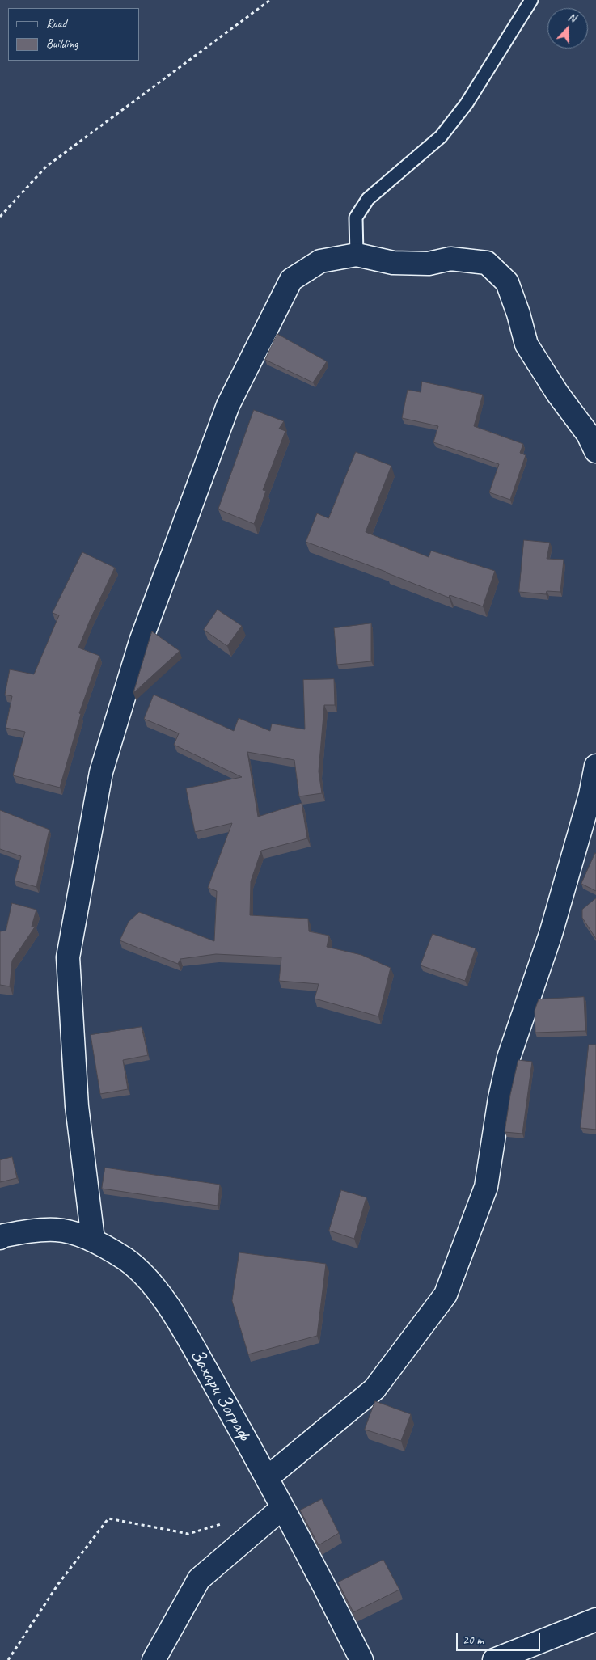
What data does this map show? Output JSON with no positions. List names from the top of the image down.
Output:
{
  "streets": {
    "street": ["Захари Зограф"]
  },
  "legend": ["Road", "Building"],
  "scale_bar": "20 m",
  "north": "top"
}
